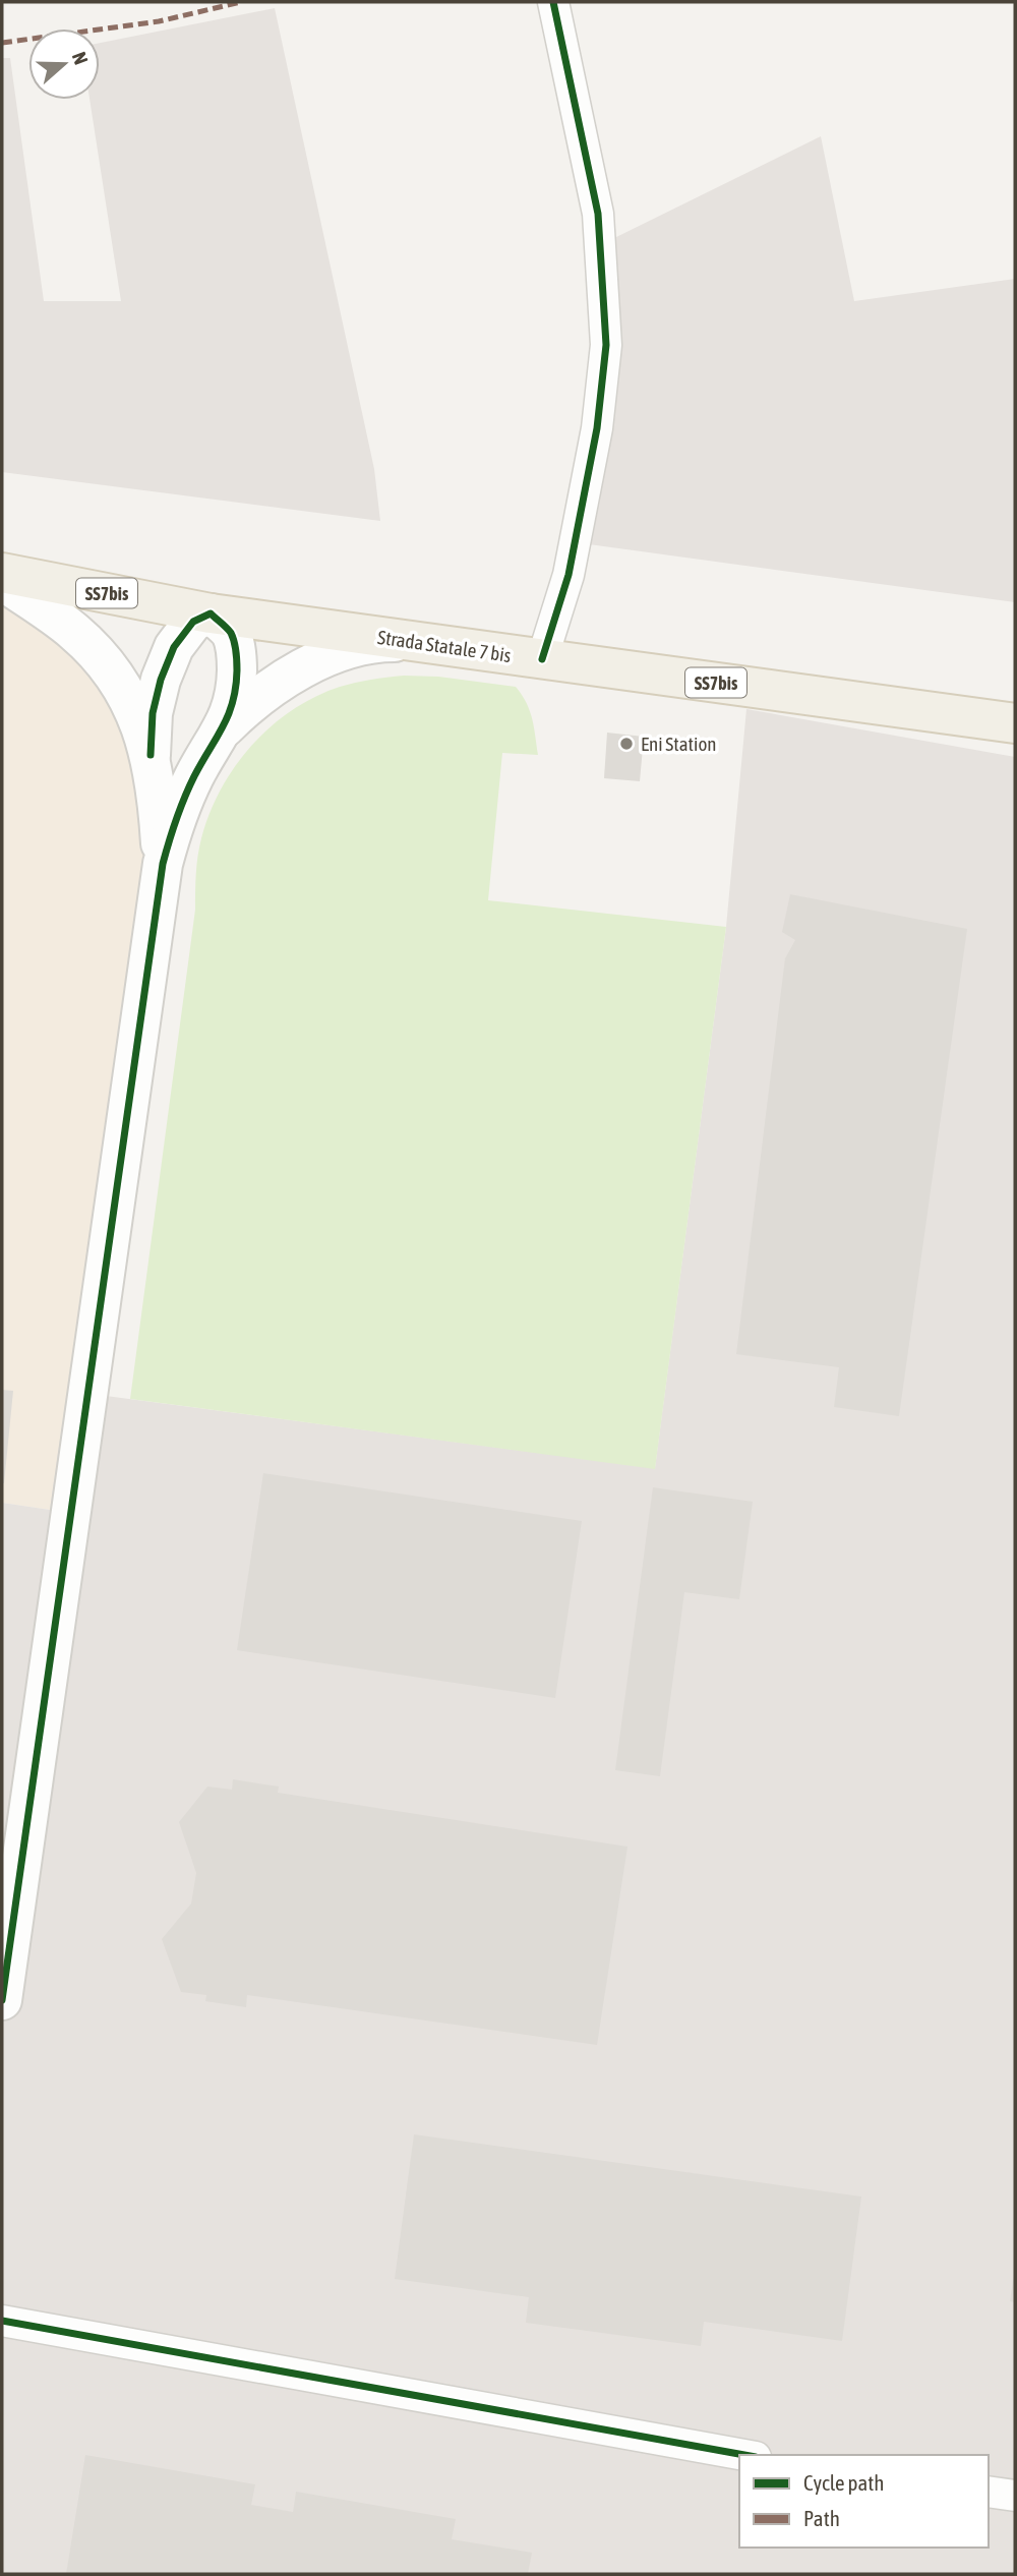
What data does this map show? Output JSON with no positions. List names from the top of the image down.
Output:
{
  "streets": {
    "main road": ["SS7bis", "Strada Statale 7 bis"]
  },
  "places": ["Eni Station"],
  "legend": ["Cycle path", "Path"],
  "north": "right"
}
